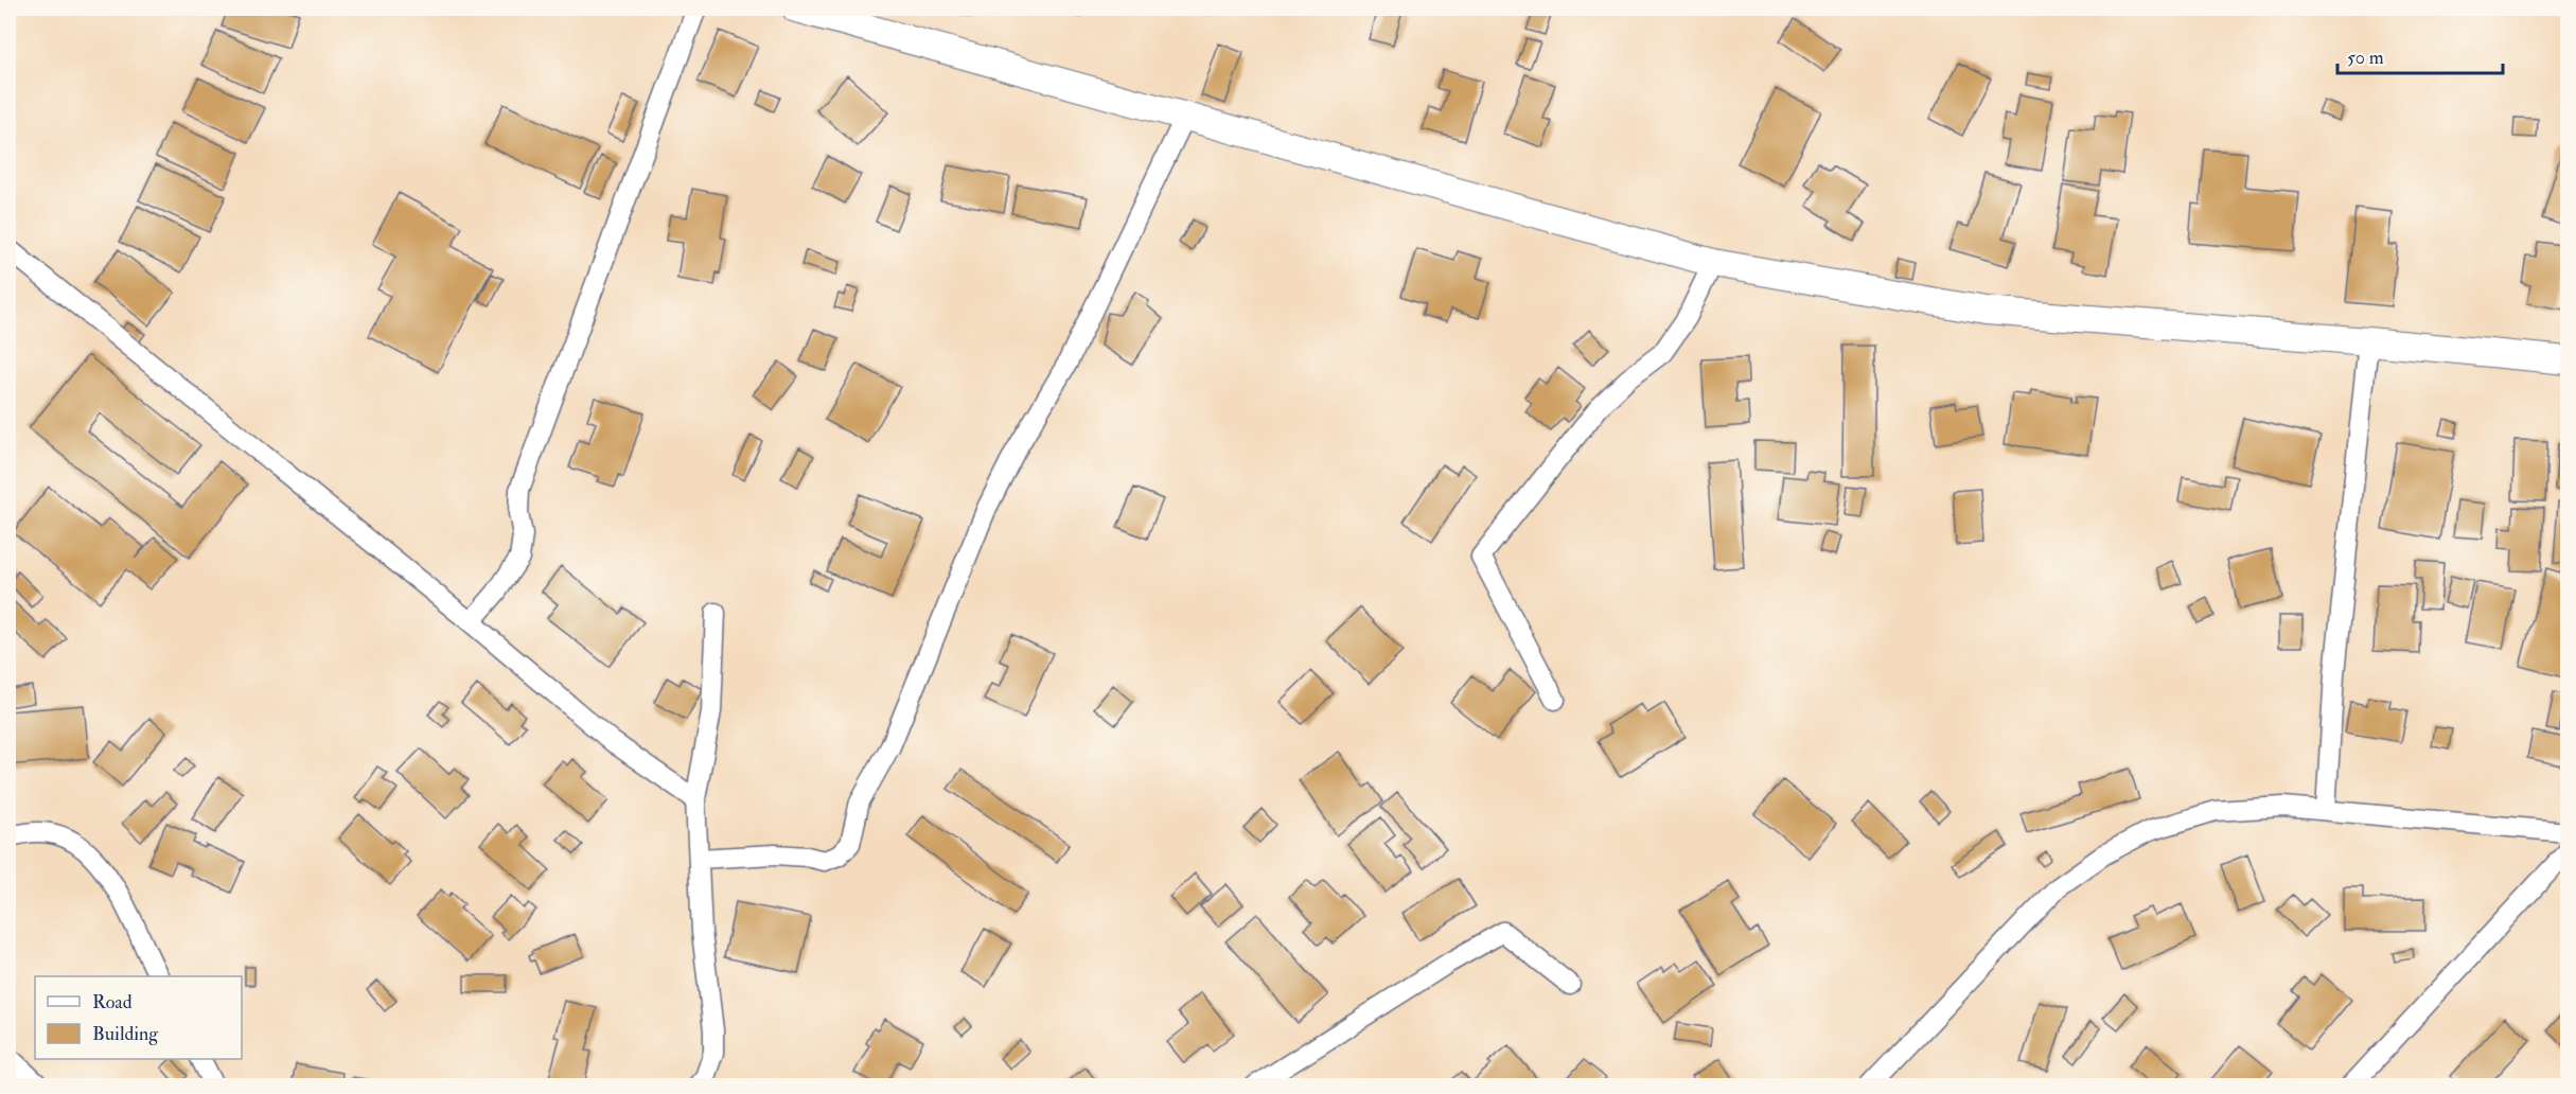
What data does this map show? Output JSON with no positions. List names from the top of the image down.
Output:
{
  "legend": ["Road", "Building"],
  "scale_bar": "50 m"
}
